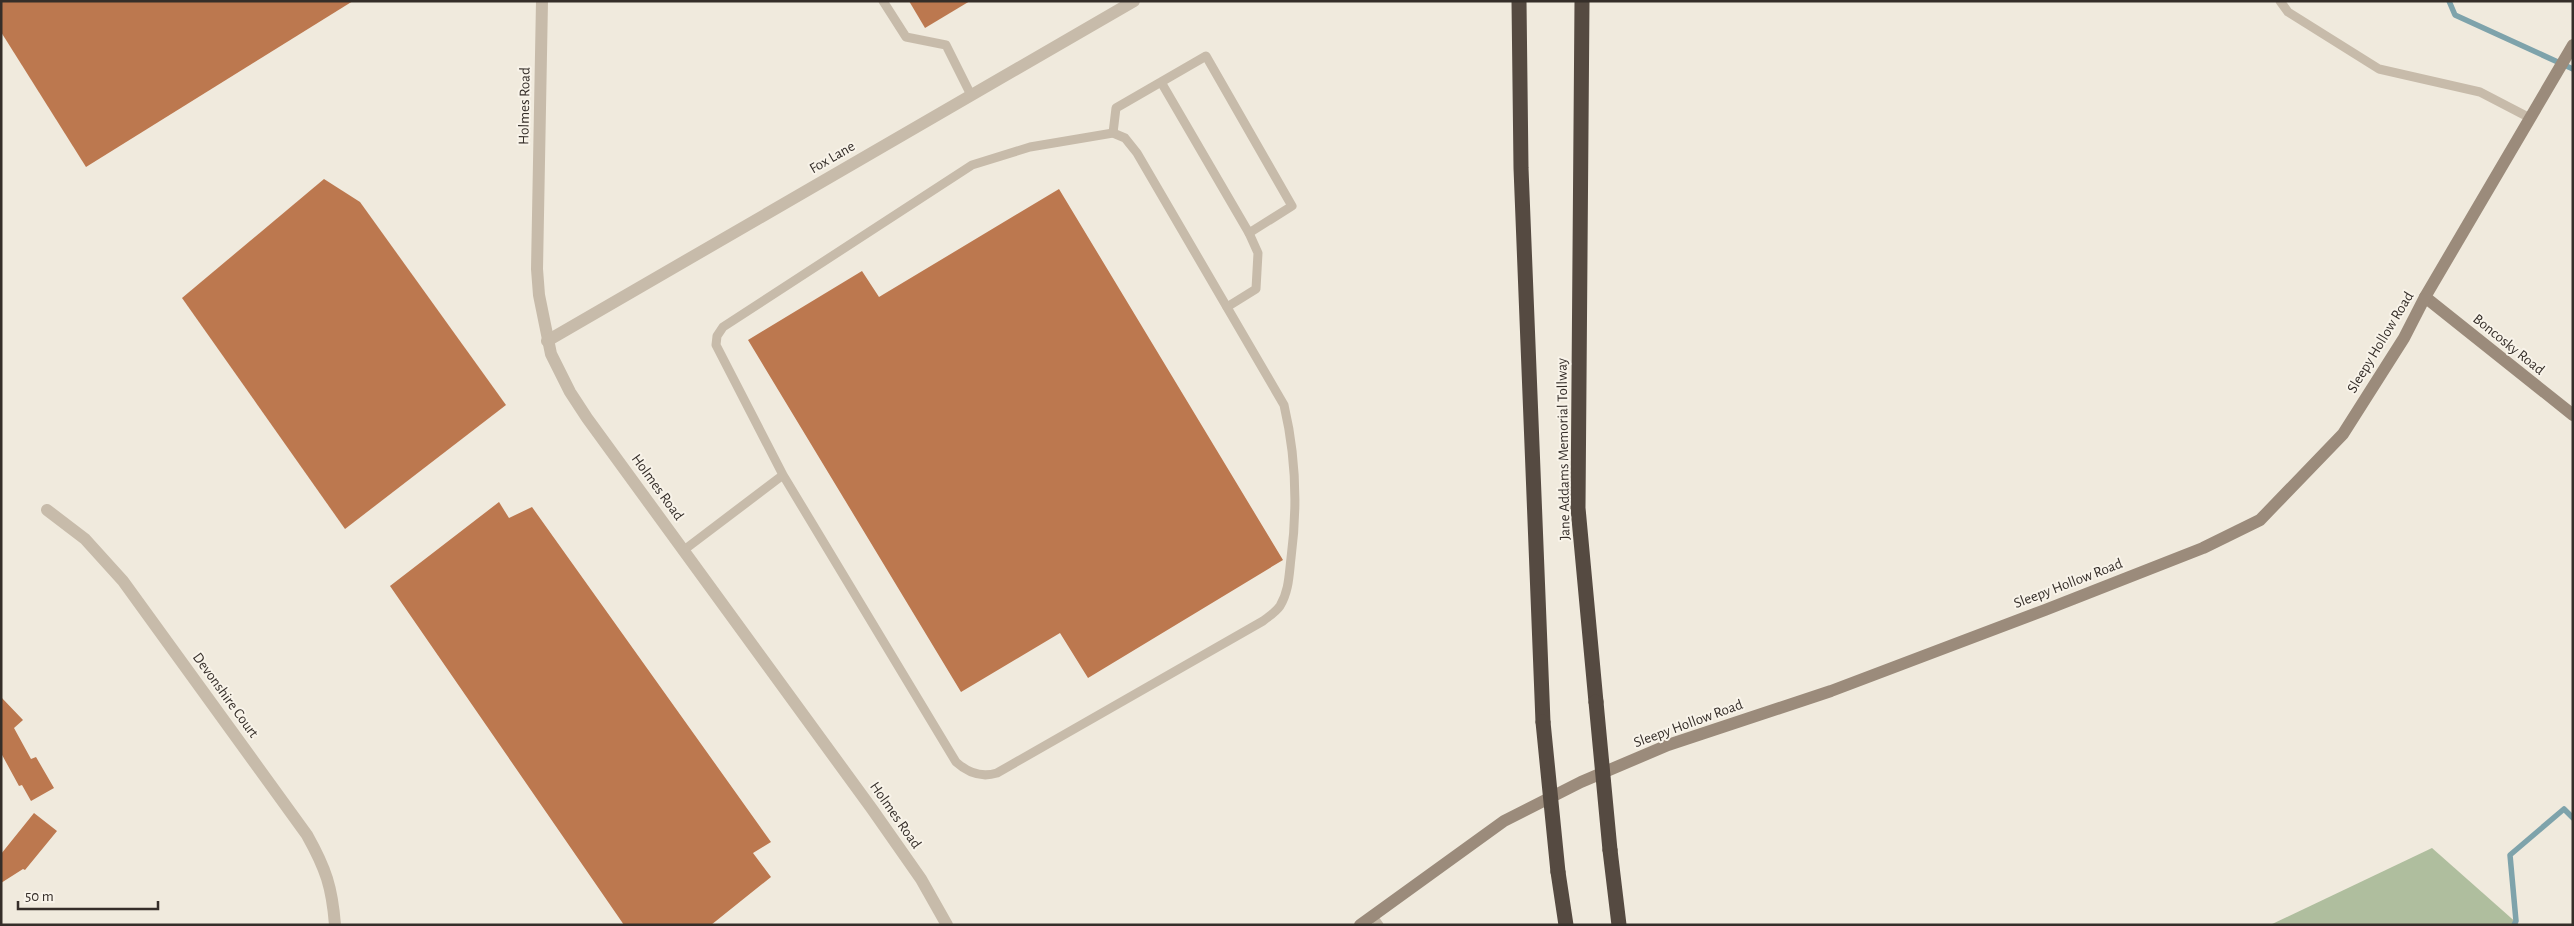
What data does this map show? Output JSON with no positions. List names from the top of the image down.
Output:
{
  "streets": {
    "highway": ["Jane Addams Memorial Tollway"],
    "street": [
      "Holmes Road",
      "Fox Lane",
      "Sleepy Hollow Road",
      "Boncosky Road",
      "Devonshire Court"
    ]
  },
  "crossings": [
    ["Holmes Road", "Fox Lane"],
    ["Sleepy Hollow Road", "Boncosky Road"]
  ],
  "scale_bar": "50 m"
}
